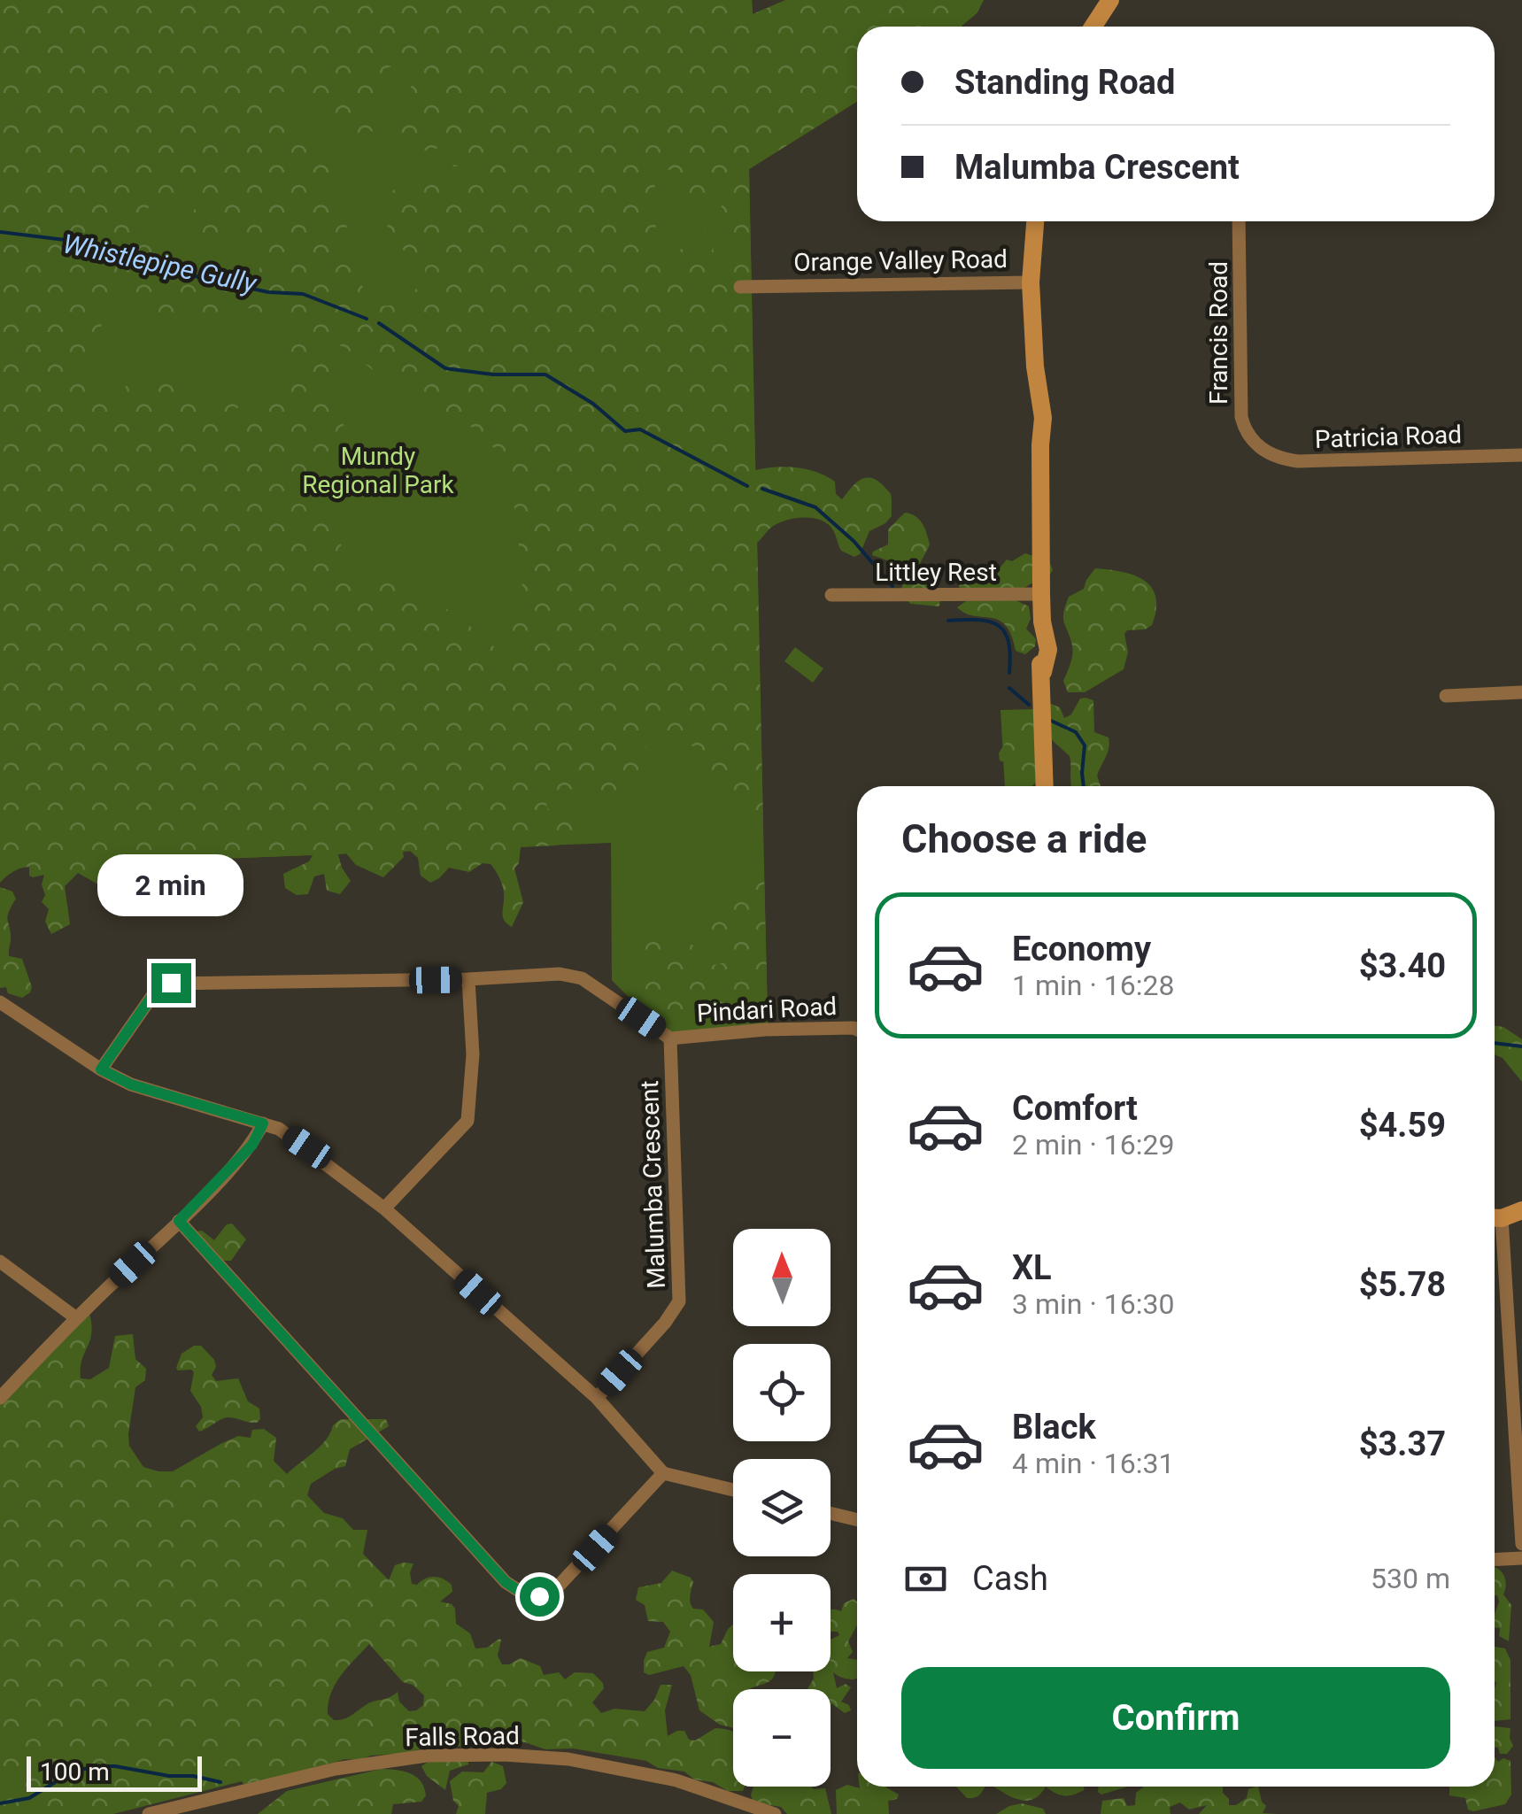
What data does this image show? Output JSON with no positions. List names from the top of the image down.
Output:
{
  "streets": {
    "street": [
      "Orange Valley Road",
      "Francis Road",
      "Patricia Road",
      "Littley Rest",
      "Pindari Road",
      "Malumba Crescent",
      "Falls Road"
    ]
  },
  "crossings": [
    ["Orange Valley Road", "Littley Rest"],
    ["Francis Road", "Patricia Road"],
    ["Pindari Road", "Malumba Crescent"]
  ],
  "water": ["Whistlepipe Gully"],
  "parks": ["Mundy Regional Park"],
  "scale_bar": "100 m",
  "north": "top",
  "page": {
    "banner": ["Standing Road", "Malumba Crescent"],
    "heading": "Choose a ride",
    "bubble": "2 min",
    "list": [
      {
        "name": "Economy",
        "note": "1 min · 16:28",
        "value": "$3.40"
      },
      {
        "name": "Comfort",
        "note": "2 min · 16:29",
        "value": "$4.59"
      },
      {
        "name": "XL",
        "note": "3 min · 16:30",
        "value": "$5.78"
      },
      {
        "name": "Black",
        "note": "4 min · 16:31",
        "value": "$3.37"
      }
    ],
    "map_buttons": ["+", "−"],
    "pay": ["Cash", "530 m"],
    "buttons": "Confirm",
    "scale": "100 m"
  }
}
